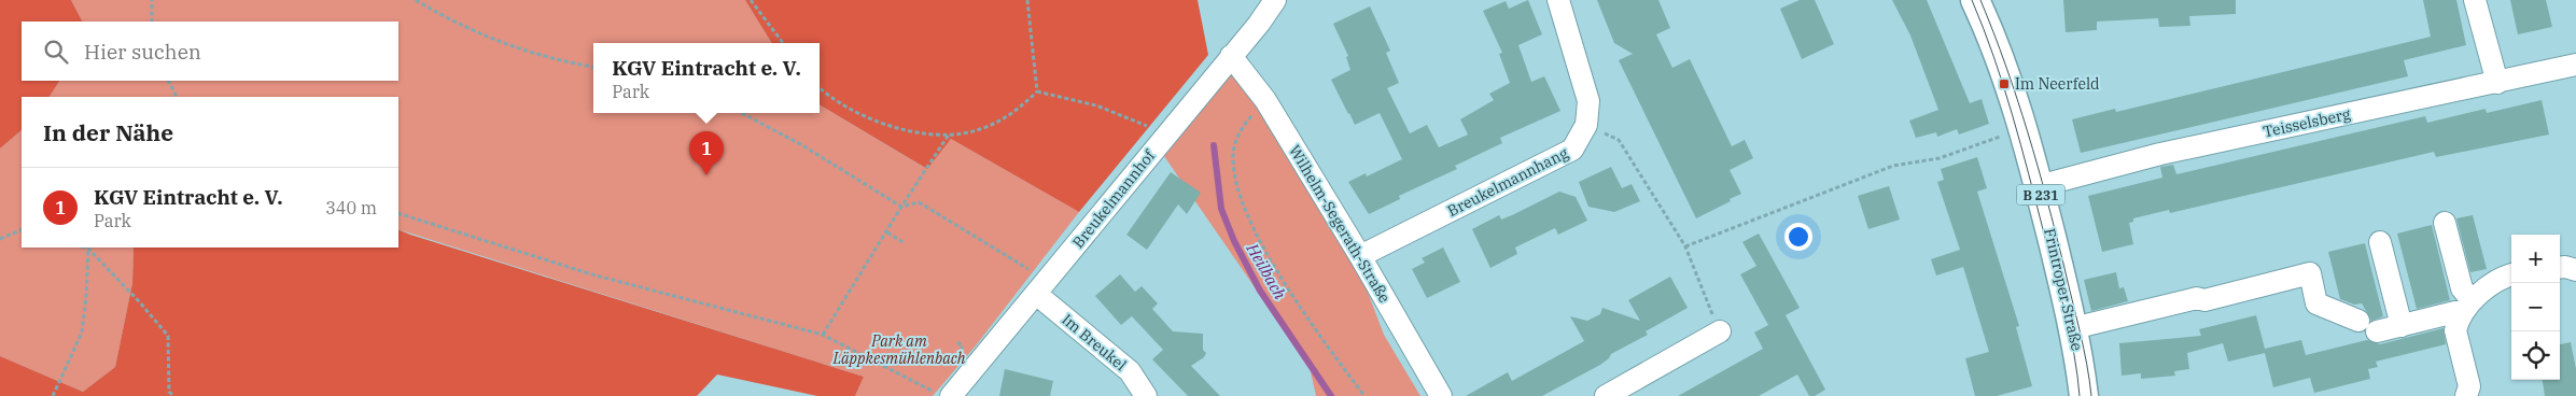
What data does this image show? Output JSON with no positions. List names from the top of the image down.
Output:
{
  "streets": {
    "main road": ["B 231", "Frintroper Straße"],
    "street": [
      "Teisselsberg",
      "Breukelmannhang",
      "Breukelmannhof",
      "Wilhelm-Segerath-Straße",
      "Im Breukel"
    ]
  },
  "crossings": [
    ["Teisselsberg", "Frintroper Straße"],
    ["Breukelmannhang", "Wilhelm-Segerath-Straße"],
    ["Breukelmannhof", "Wilhelm-Segerath-Straße"],
    ["Breukelmannhof", "Im Breukel"]
  ],
  "water": ["Heilbach"],
  "parks": ["Park am Läppkesmühlenbach"],
  "places": {
    "transit": ["Im Neerfeld"]
  },
  "page": {
    "search": "Hier suchen",
    "popup": ["KGV Eintracht e. V.", "Park"],
    "heading": "In der Nähe",
    "pins": "1",
    "list": [
      {
        "mark": "1",
        "name": "KGV Eintracht e. V.",
        "note": "Park",
        "value": "340 m"
      }
    ],
    "map_buttons": ["+", "−"]
  }
}
